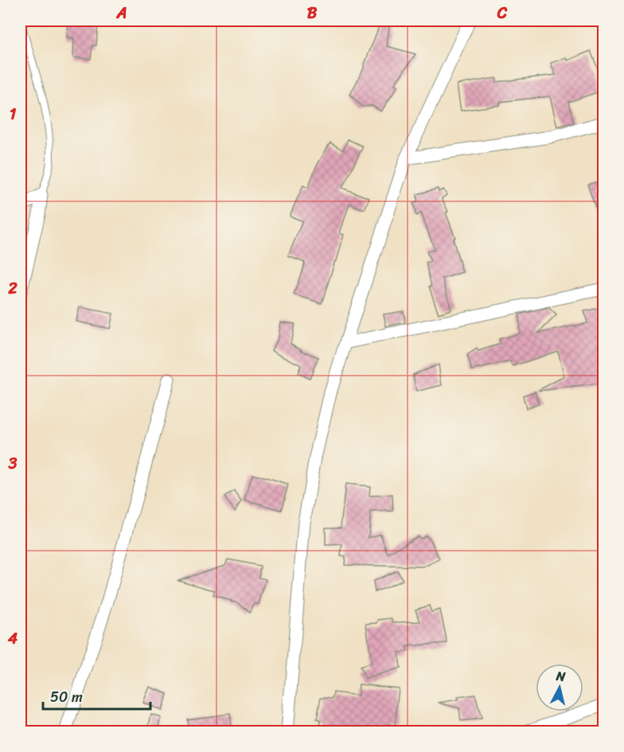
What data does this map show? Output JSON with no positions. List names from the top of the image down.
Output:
{
  "scale_bar": "50 m",
  "north": "top",
  "grid": {
    "columns": ["A", "B", "C"],
    "rows": [
      "1",
      "2",
      "3",
      "4"
    ]
  }
}
